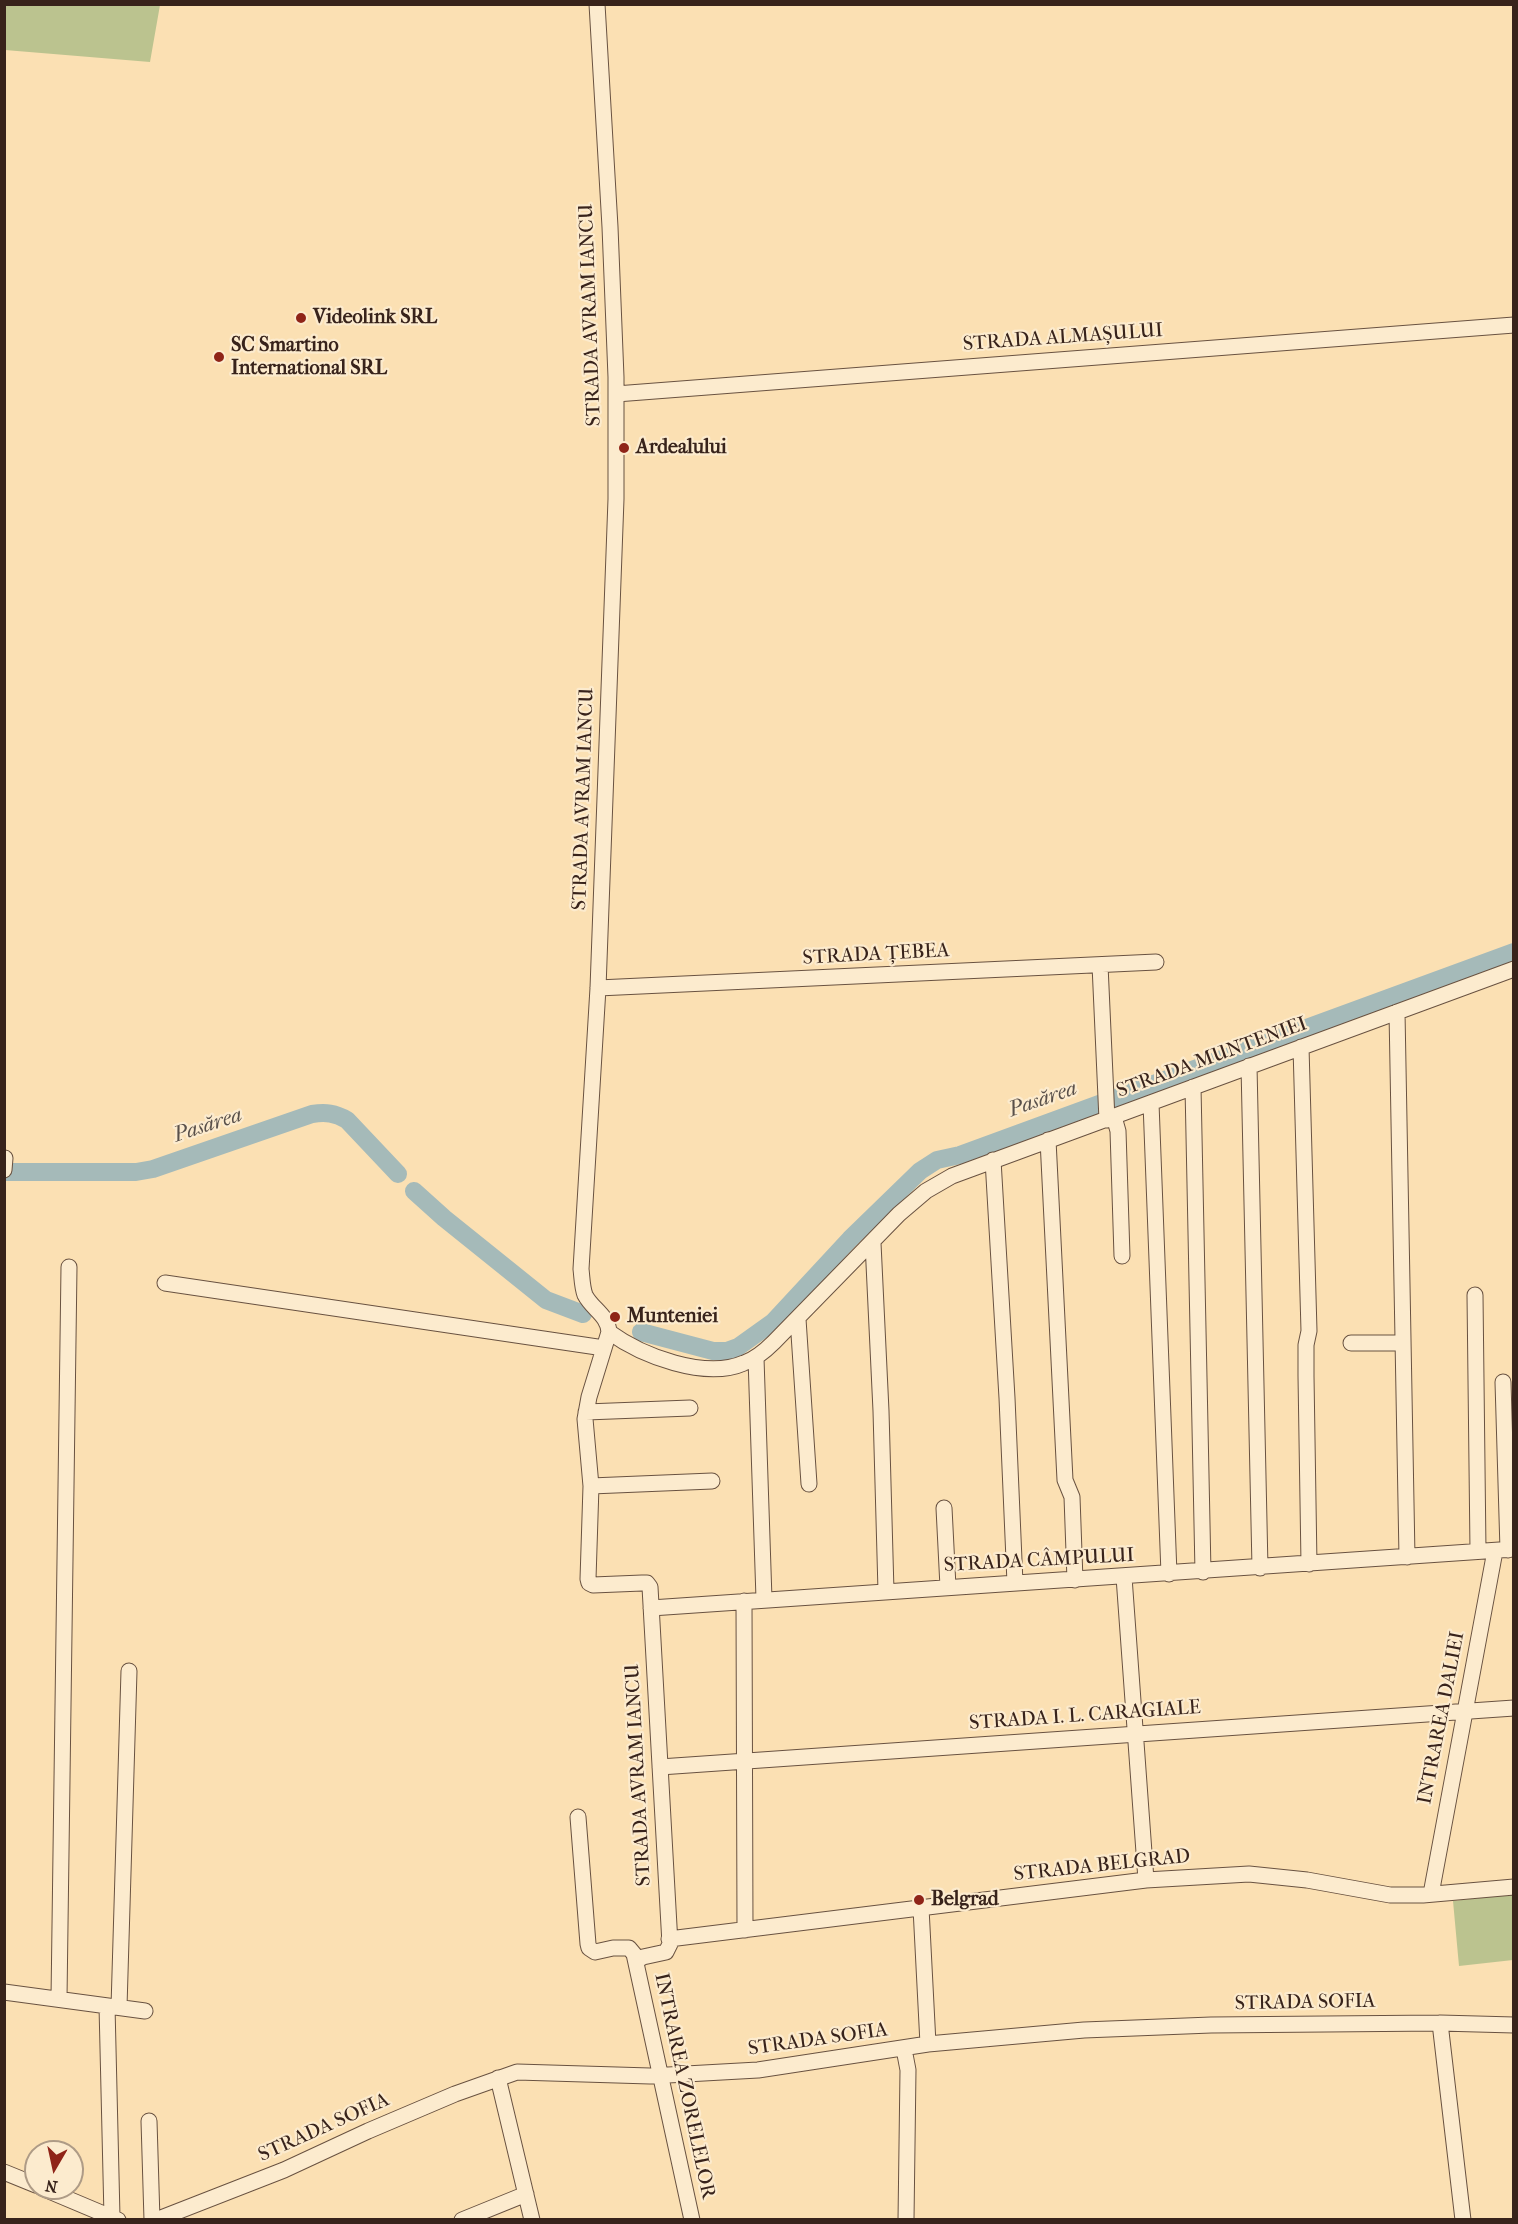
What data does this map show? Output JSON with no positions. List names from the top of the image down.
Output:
{
  "streets": {
    "street": [
      "STRADA AVRAM IANCU",
      "STRADA ALMAȘULUI",
      "STRADA ȚEBEA",
      "STRADA MUNTENIEI",
      "STRADA CÂMPULUI",
      "STRADA I. L. CARAGIALE",
      "INTRAREA DALIEI",
      "STRADA BELGRAD",
      "STRADA SOFIA",
      "INTRAREA ZORELELOR"
    ]
  },
  "crossings": [
    ["STRADA AVRAM IANCU", "STRADA ALMAȘULUI"],
    ["STRADA AVRAM IANCU", "STRADA ȚEBEA"],
    ["STRADA AVRAM IANCU", "STRADA MUNTENIEI"],
    ["STRADA AVRAM IANCU", "STRADA CÂMPULUI"],
    ["STRADA AVRAM IANCU", "STRADA I. L. CARAGIALE"],
    ["STRADA AVRAM IANCU", "STRADA BELGRAD"],
    ["STRADA CÂMPULUI", "INTRAREA DALIEI"],
    ["STRADA I. L. CARAGIALE", "INTRAREA DALIEI"],
    ["INTRAREA DALIEI", "STRADA BELGRAD"],
    ["STRADA SOFIA", "INTRAREA ZORELELOR"]
  ],
  "water": ["Pasărea"],
  "places": [
    "Videolink SRL",
    "SC Smartino International SRL",
    "Ardealului",
    "Munteniei",
    "Belgrad"
  ],
  "north": "bottom"
}
